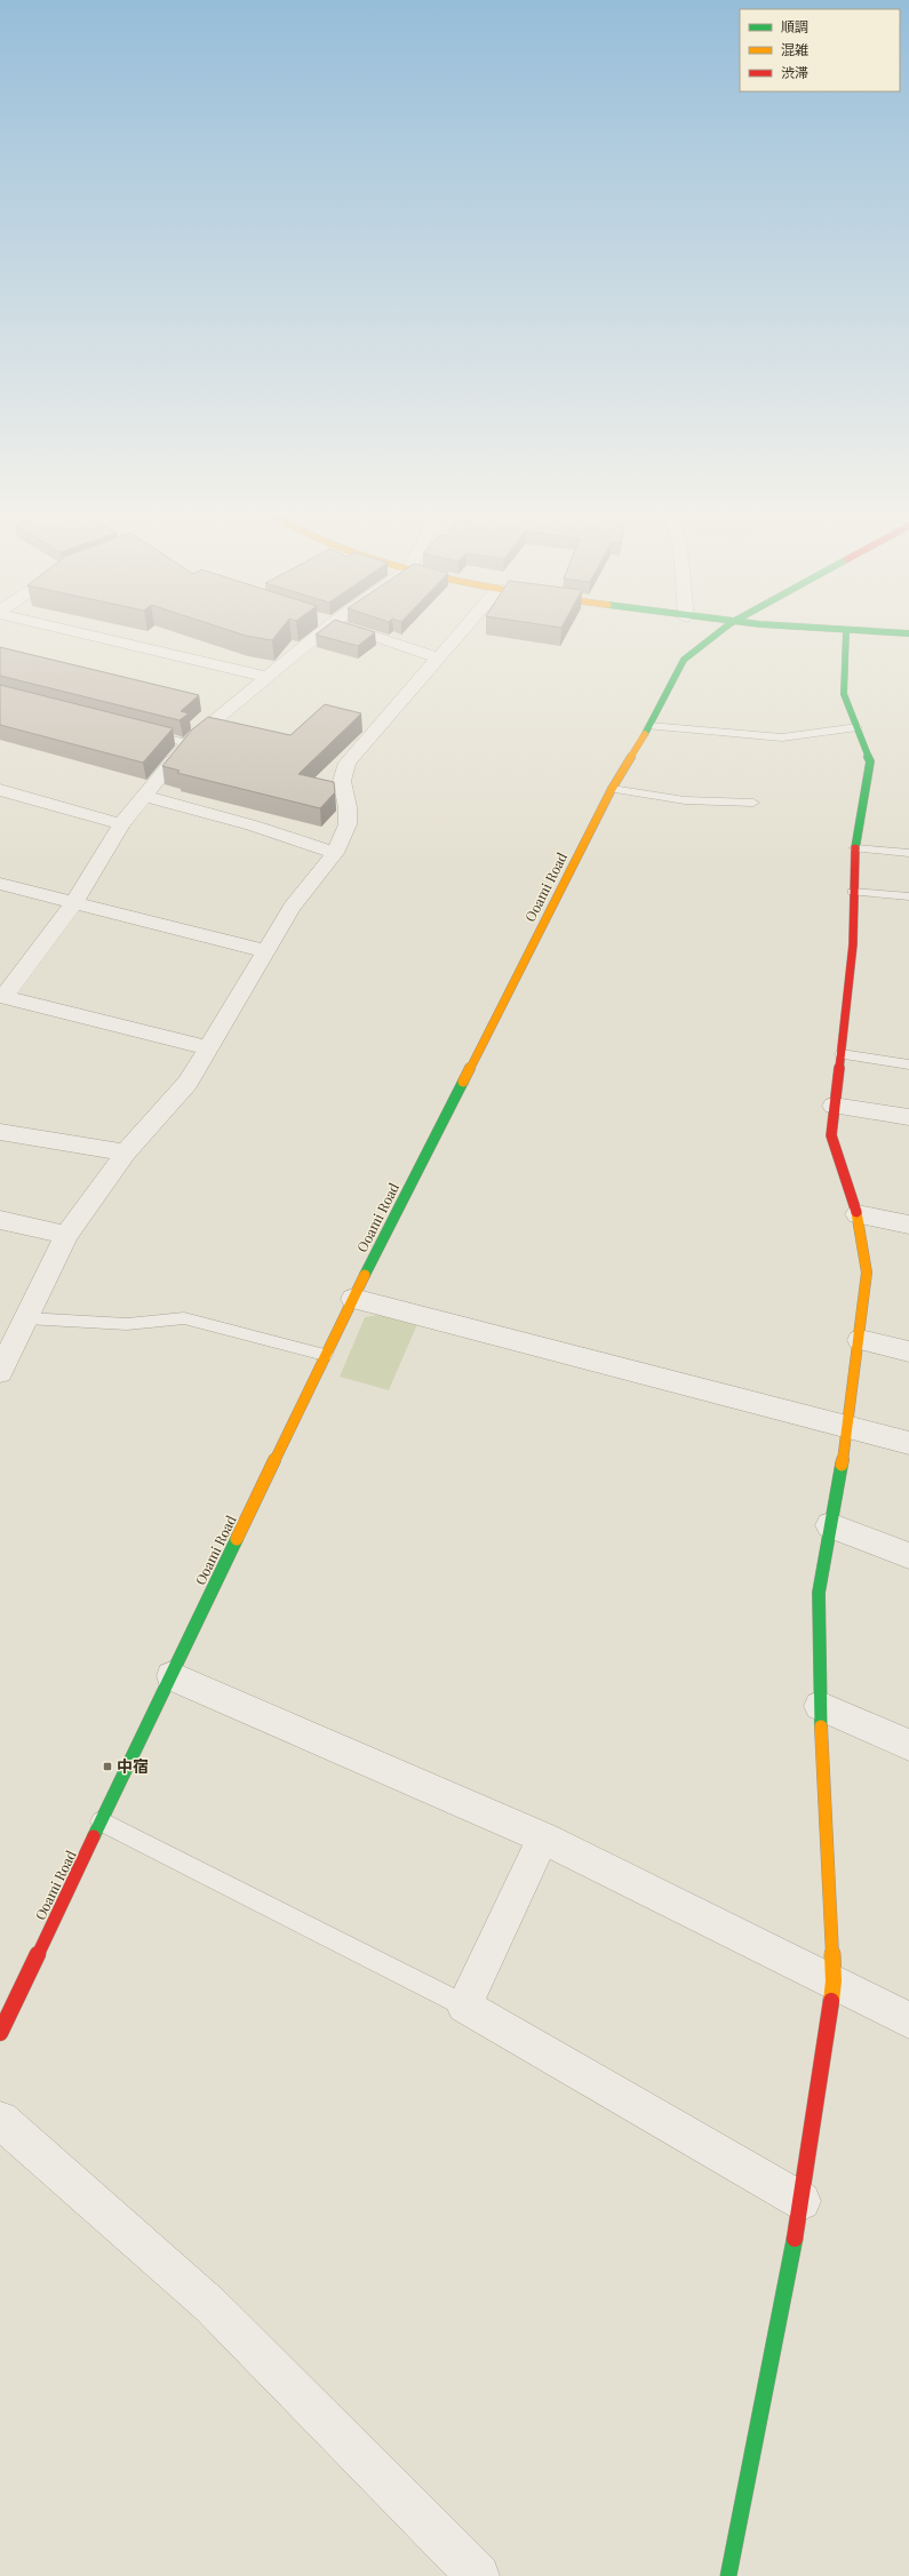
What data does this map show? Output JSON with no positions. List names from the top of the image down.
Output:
{
  "streets": {
    "street": ["Ooami Road"]
  },
  "places": {
    "transit": ["中宿"]
  },
  "legend": ["順調", "混雑", "渋滞"]
}
